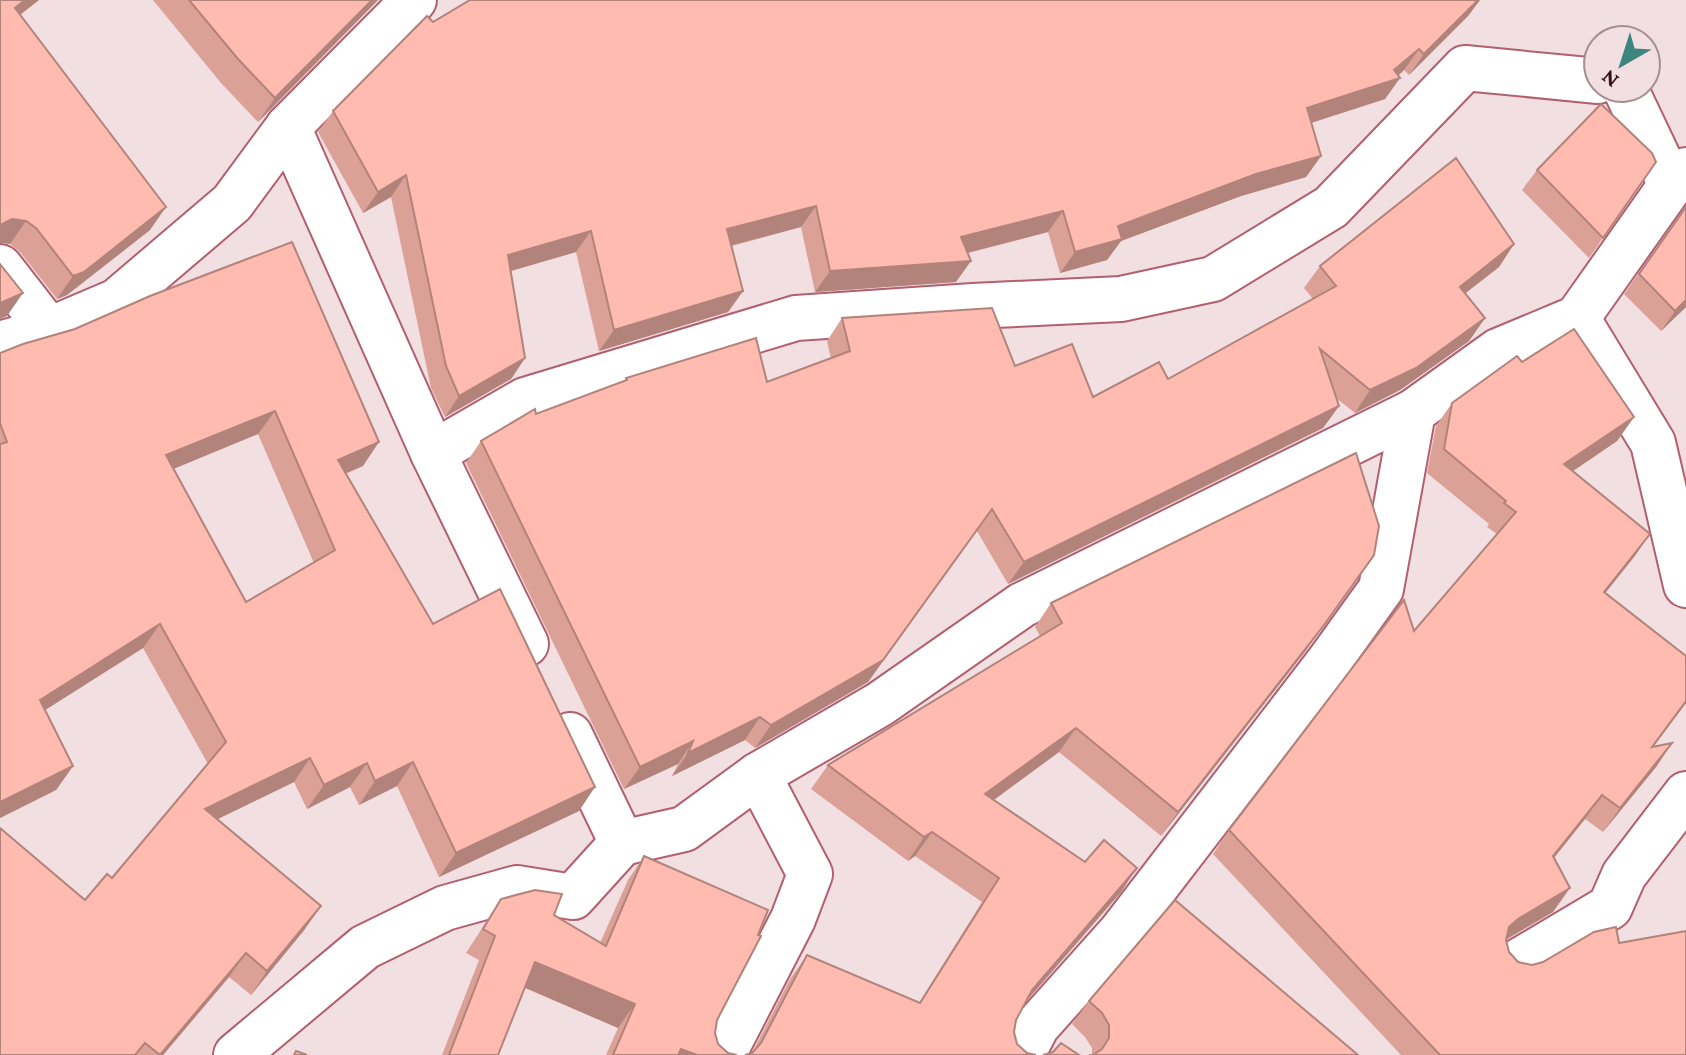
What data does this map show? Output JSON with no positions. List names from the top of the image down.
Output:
{
  "north": "bottom left"
}
